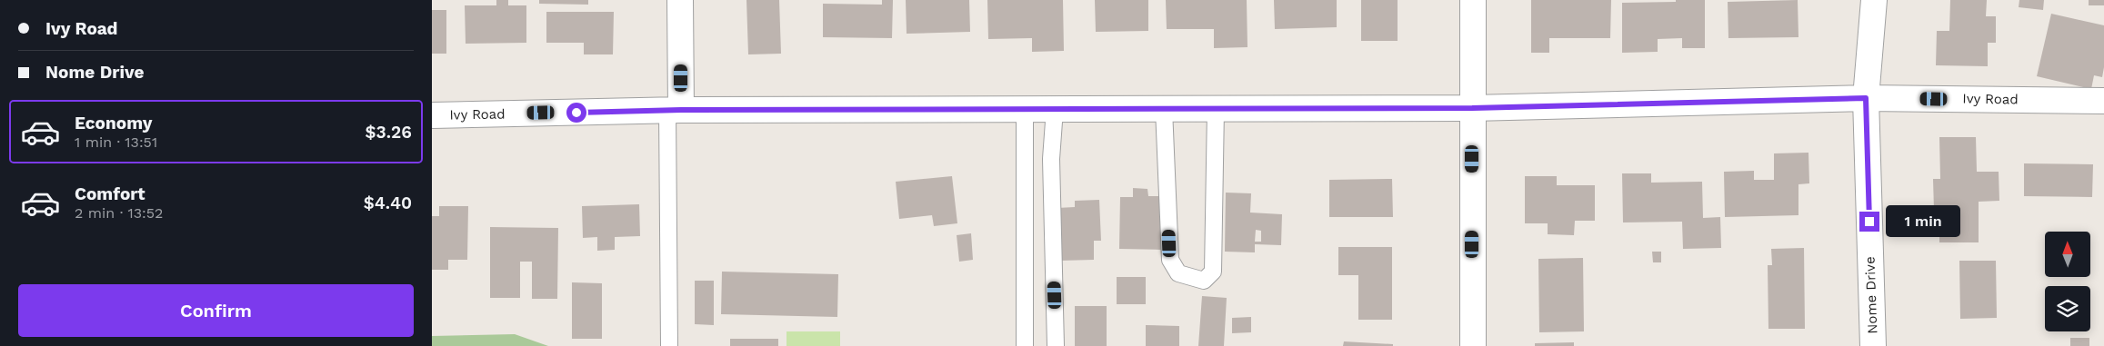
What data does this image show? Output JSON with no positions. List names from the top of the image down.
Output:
{
  "streets": {
    "street": ["Ivy Road", "Nome Drive"]
  },
  "crossings": [
    ["Ivy Road", "Nome Drive"]
  ],
  "north": "top",
  "page": {
    "banner": ["Ivy Road", "Nome Drive"],
    "list": [
      {
        "name": "Economy",
        "note": "1 min · 13:51",
        "value": "$3.26"
      },
      {
        "name": "Comfort",
        "note": "2 min · 13:52",
        "value": "$4.40"
      }
    ],
    "bubble": "1 min",
    "buttons": "Confirm"
  }
}
